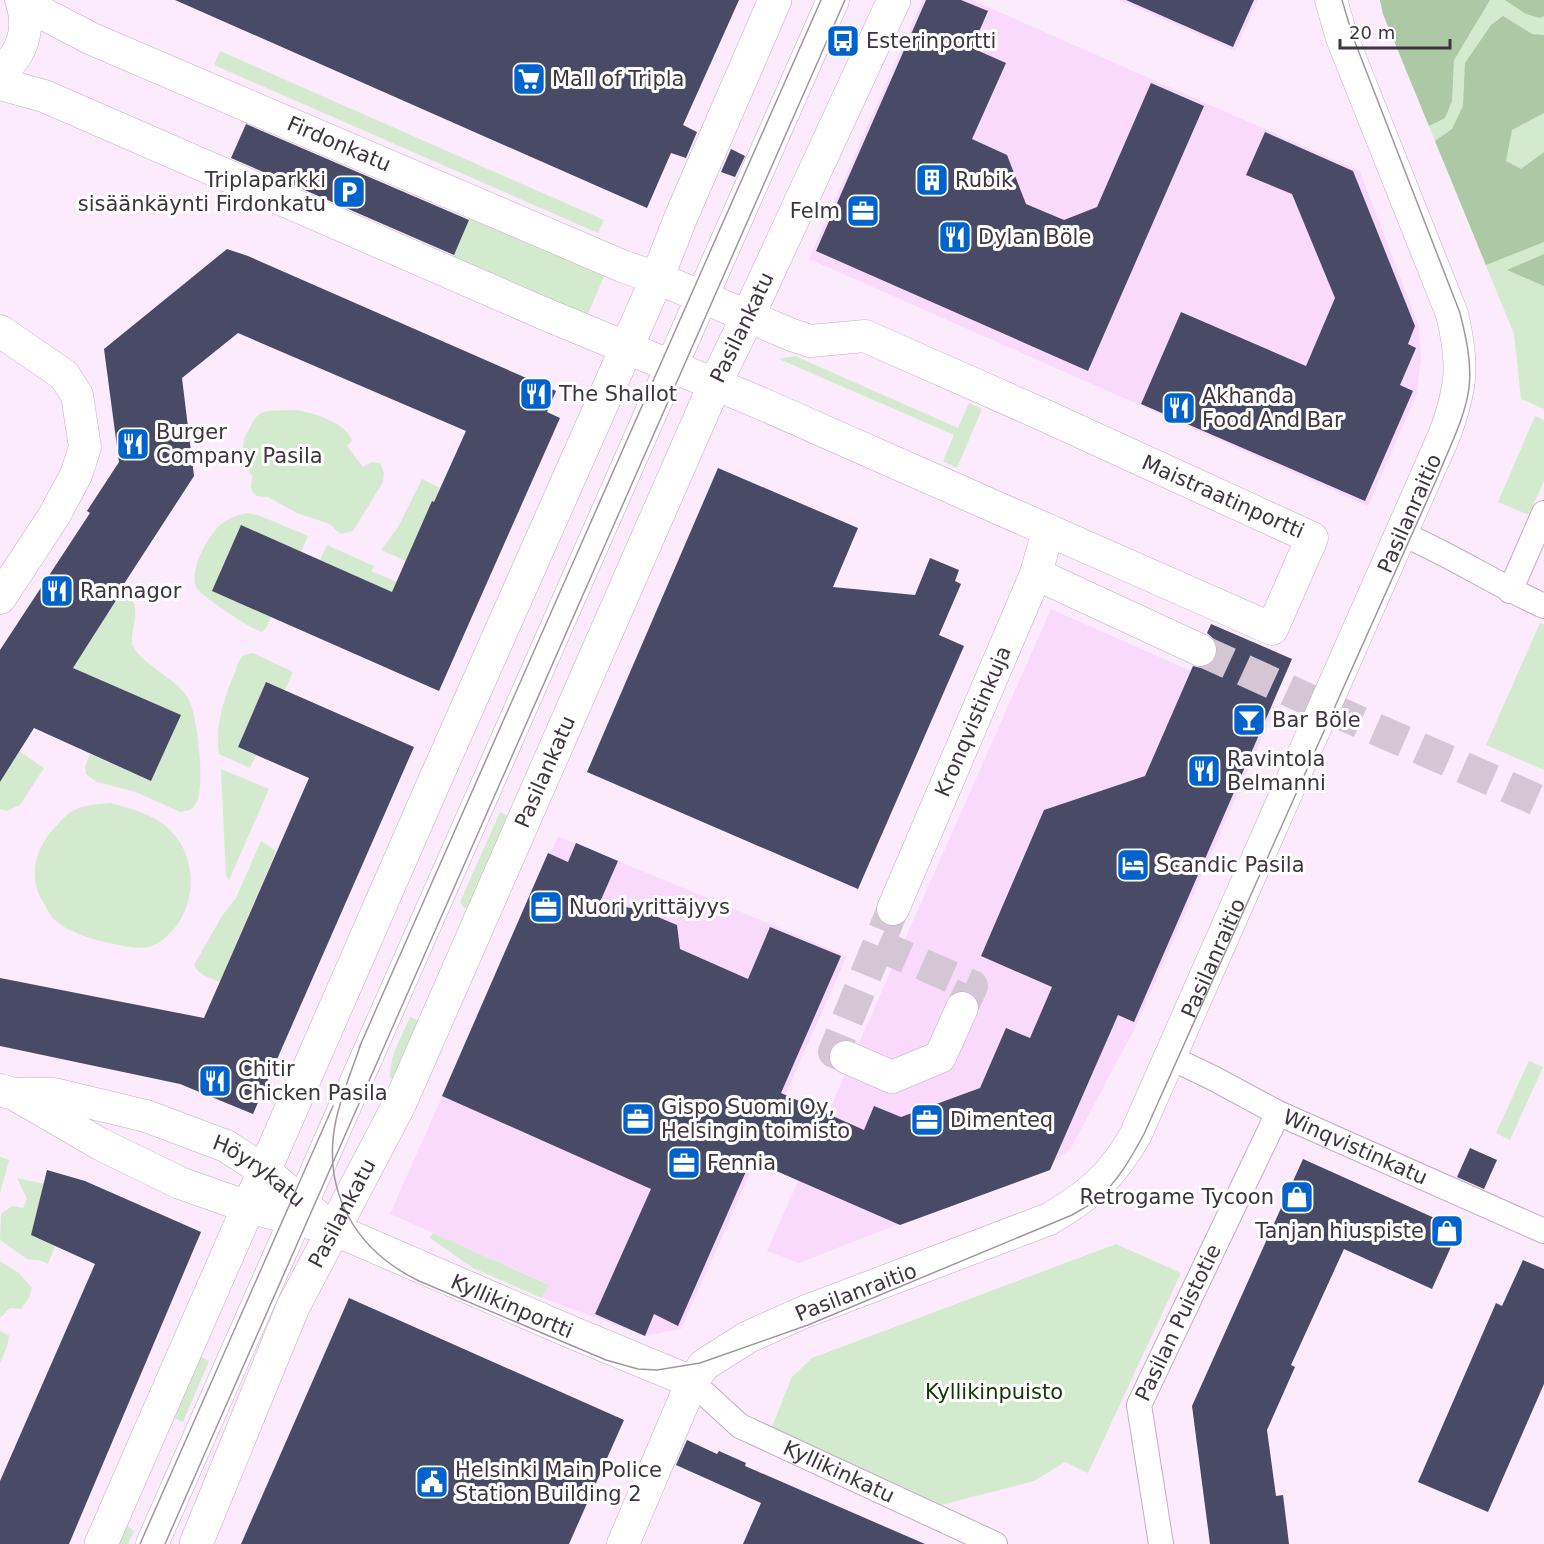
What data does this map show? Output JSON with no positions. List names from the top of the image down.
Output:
{
  "streets": {
    "street": [
      "Firdonkatu",
      "Pasilankatu",
      "Maistraatinportti",
      "Pasilanraitio",
      "Kronqvistinkuja",
      "Winqvistinkatu",
      "Höyrykatu",
      "Kyllikinportti",
      "Pasilan Puistotie",
      "Kyllikinkatu"
    ]
  },
  "crossings": [
    ["Firdonkatu", "Maistraatinportti"],
    ["Pasilankatu", "Maistraatinportti"],
    ["Pasilankatu", "Höyrykatu"],
    ["Pasilankatu", "Kyllikinportti"],
    ["Maistraatinportti", "Kronqvistinkuja"],
    ["Pasilanraitio", "Winqvistinkatu"],
    ["Pasilanraitio", "Kyllikinportti"],
    ["Pasilanraitio", "Kyllikinkatu"],
    ["Winqvistinkatu", "Pasilan Puistotie"],
    ["Höyrykatu", "Kyllikinportti"],
    ["Kyllikinportti", "Kyllikinkatu"]
  ],
  "parks": ["Kyllikinpuisto"],
  "places": {
    "bus stop": ["Esterinportti"],
    "supermarket": ["Mall of Tripla"],
    "building": ["Rubik"],
    "parking": ["Triplaparkki sisäänkäynti Firdonkatu"],
    "office": [
      "Felm",
      "Nuori yrittäjyys",
      "Gispo Suomi Oy, Helsingin toimisto",
      "Dimenteq",
      "Fennia"
    ],
    "restaurant": [
      "Dylan Böle",
      "The Shallot",
      "Akhanda Food And Bar",
      "Burger Company Pasila",
      "Rannagor",
      "Ravintola Belmanni",
      "Chitir Chicken Pasila"
    ],
    "bar": ["Bar Böle"],
    "hotel": ["Scandic Pasila"],
    "shop": ["Retrogame Tycoon", "Tanjan hiuspiste"],
    "public building": ["Helsinki Main Police Station Building 2"]
  },
  "scale_bar": "20 m"
}
